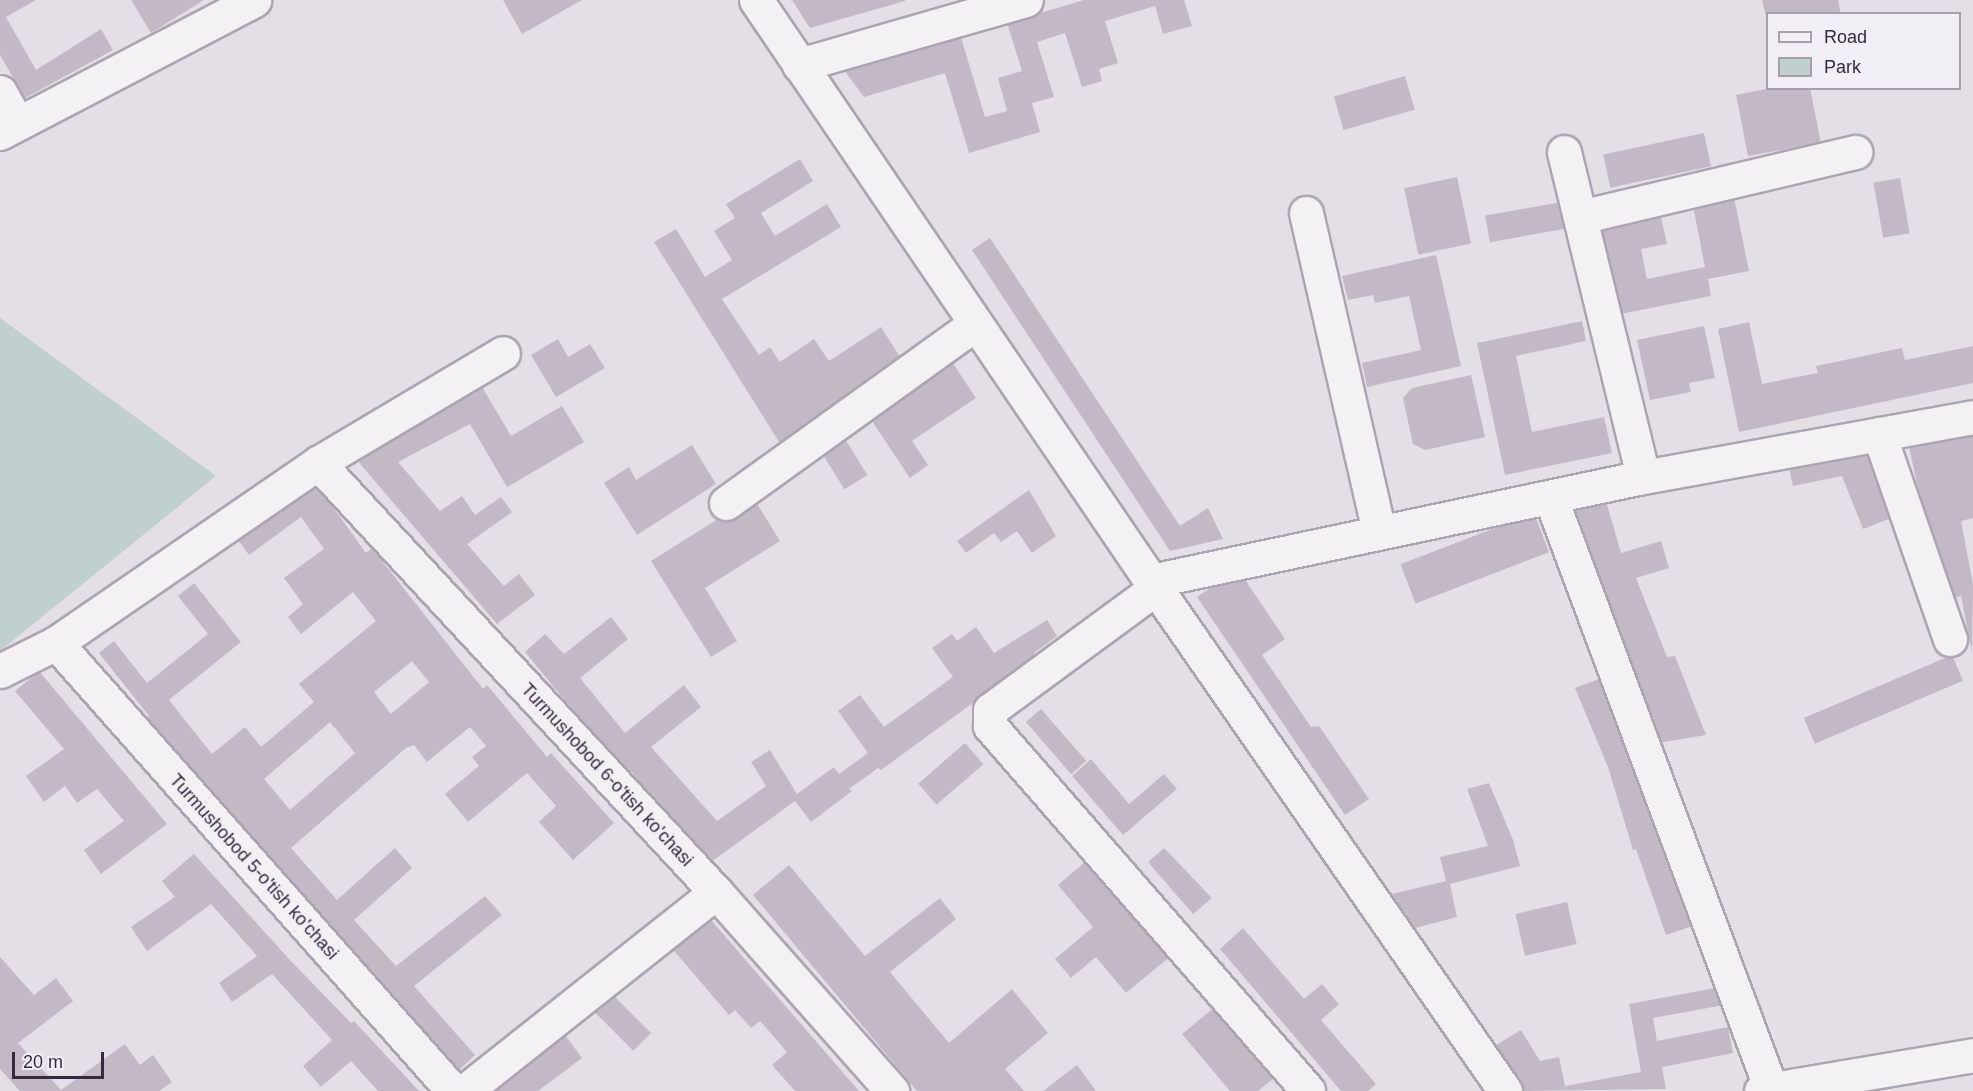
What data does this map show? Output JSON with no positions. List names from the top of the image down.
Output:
{
  "streets": {
    "street": ["Turmushobod 6-o'tish ko'chasi", "Turmushobod 5-o'tish ko'chasi"]
  },
  "legend": ["Road", "Park"],
  "scale_bar": "20 m"
}
